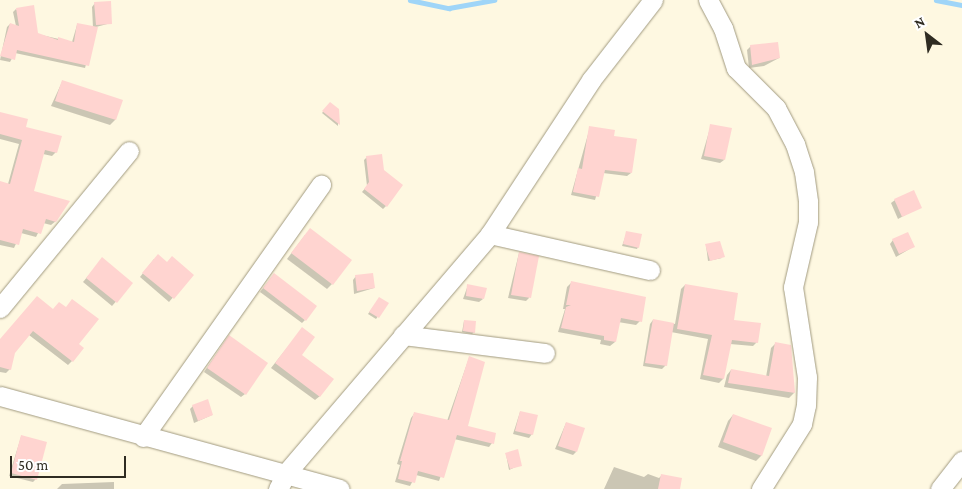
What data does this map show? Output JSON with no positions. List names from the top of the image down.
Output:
{
  "scale_bar": "50 m",
  "north": "top left"
}
